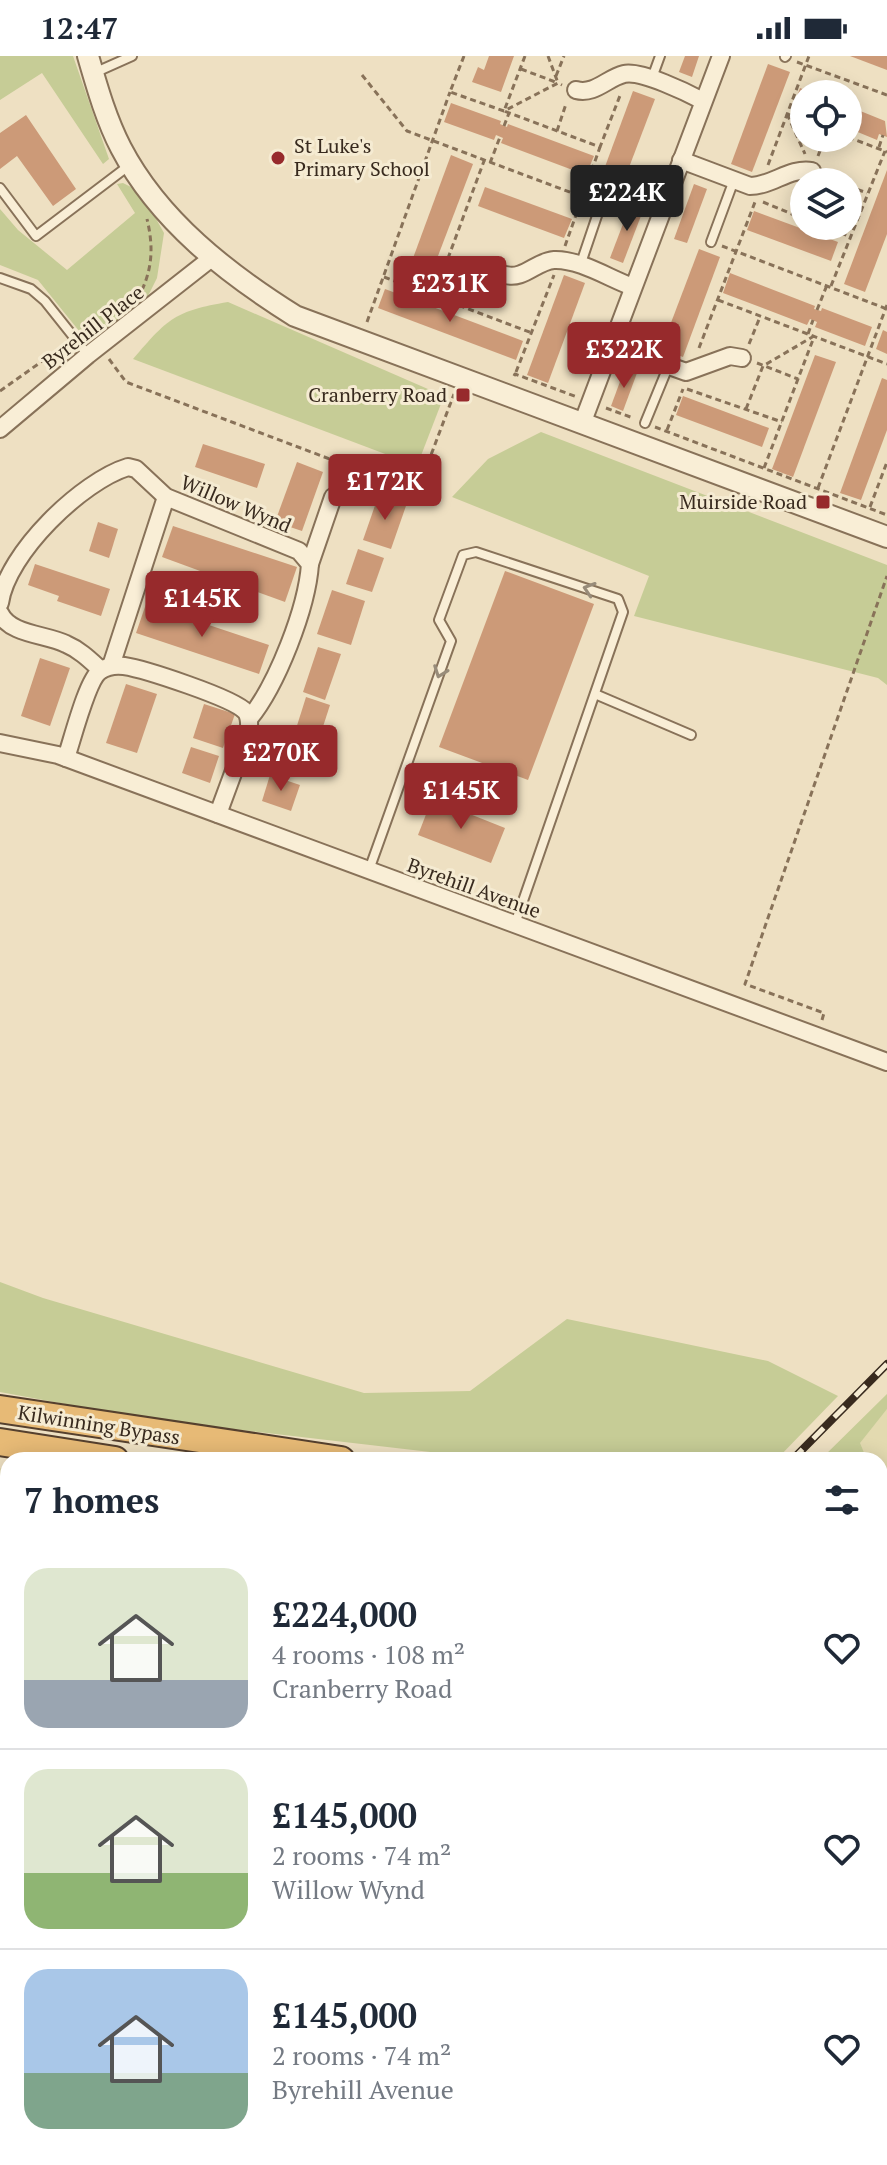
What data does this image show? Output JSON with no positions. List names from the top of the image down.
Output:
{
  "streets": {
    "highway": ["Kilwinning Bypass"],
    "street": ["Byrehill Place", "Willow Wynd", "Byrehill Avenue"]
  },
  "places": {
    "other": ["St Luke's Primary School"],
    "transit": ["Cranberry Road", "Muirside Road"]
  },
  "page": {
    "status": "12:47",
    "price": [
      "£224K",
      "£231K",
      "£322K",
      "£172K",
      "£145K",
      "£270K",
      "£145K"
    ],
    "heading": "7 homes",
    "list": [
      {
        "name": "£224,000",
        "note": "4 rooms · 108 m² · Cranberry Road"
      },
      {
        "name": "£145,000",
        "note": "2 rooms · 74 m² · Willow Wynd"
      },
      {
        "name": "£145,000",
        "note": "2 rooms · 74 m² · Byrehill Avenue"
      }
    ]
  }
}
